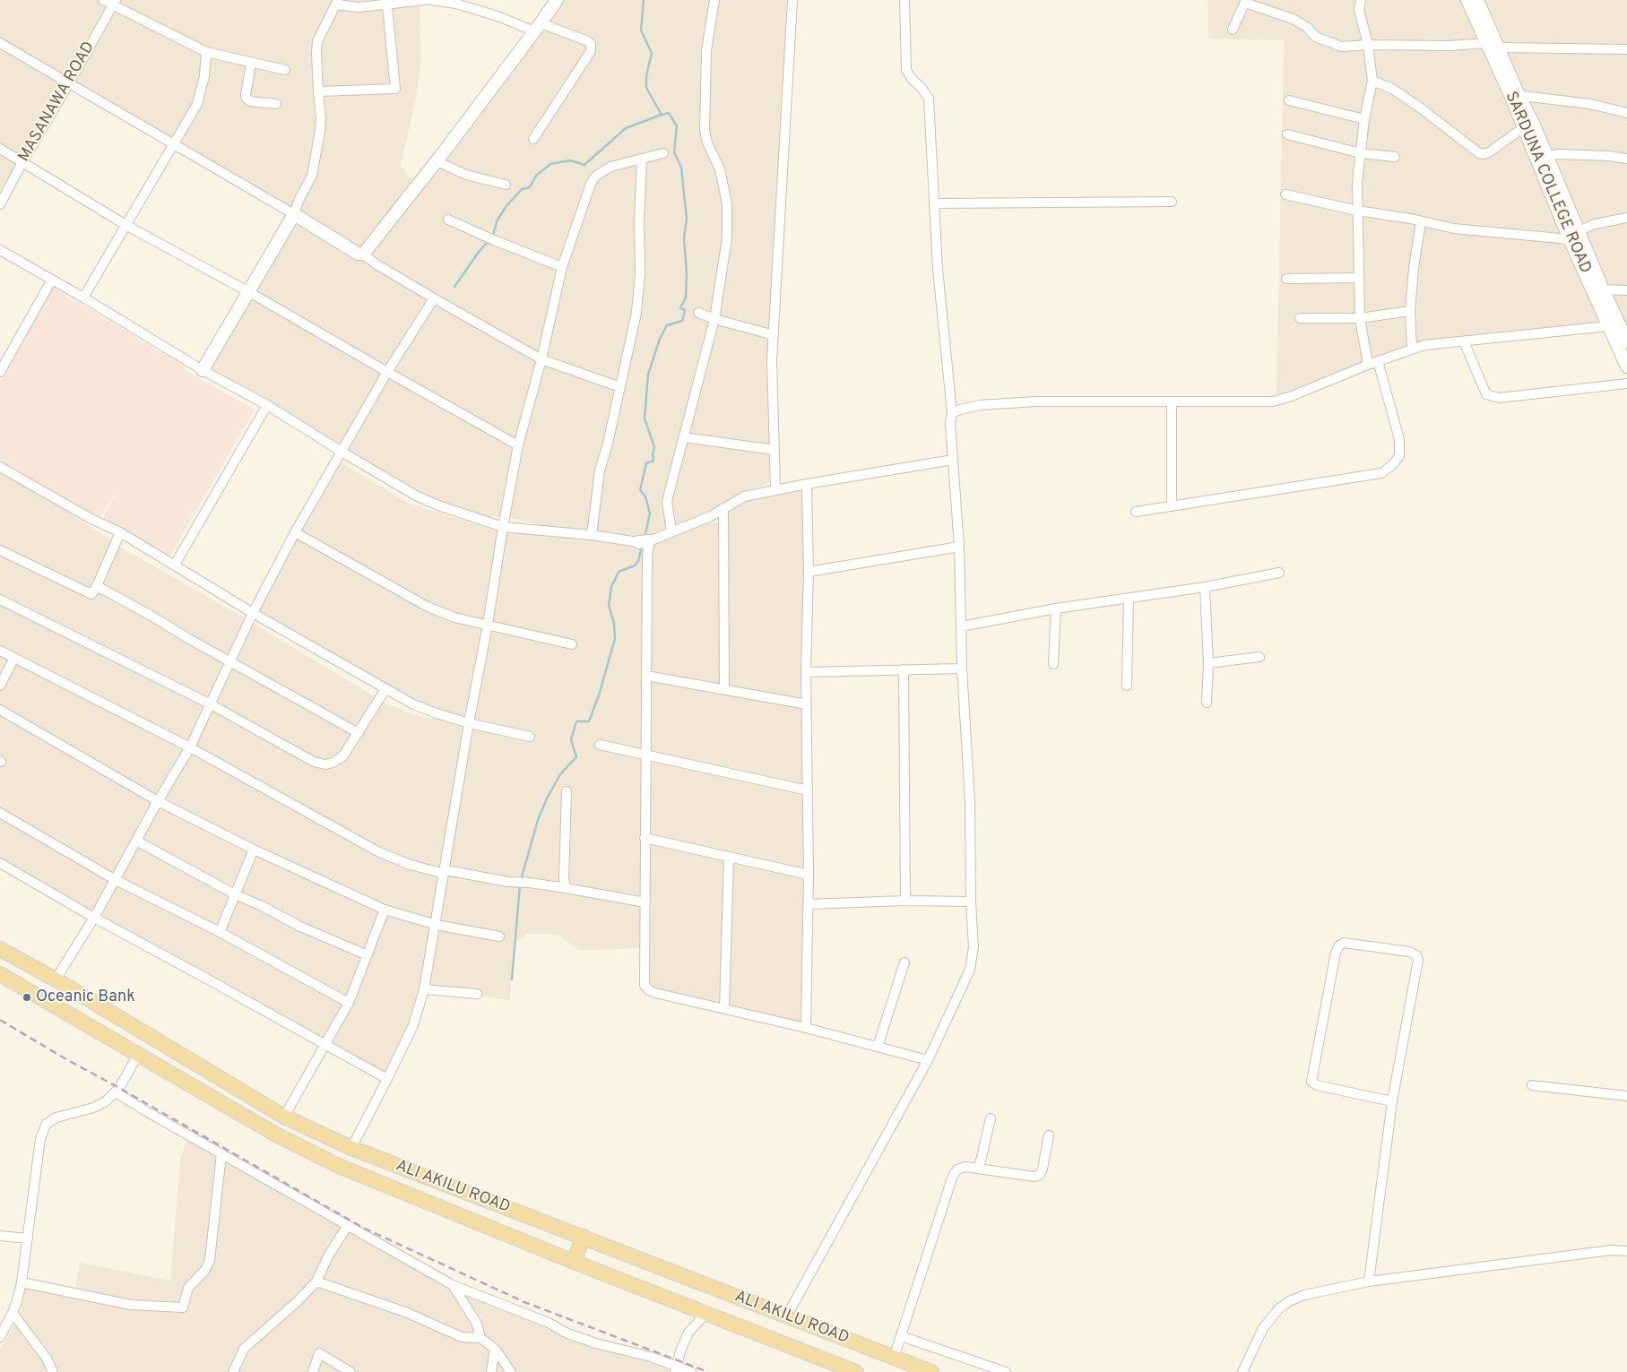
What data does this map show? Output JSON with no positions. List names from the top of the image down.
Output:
{
  "streets": {
    "main road": ["ALI AKILU ROAD"],
    "street": ["MASANAWA ROAD", "SARDUNA COLLEGE ROAD"]
  },
  "places": ["Oceanic Bank"]
}
